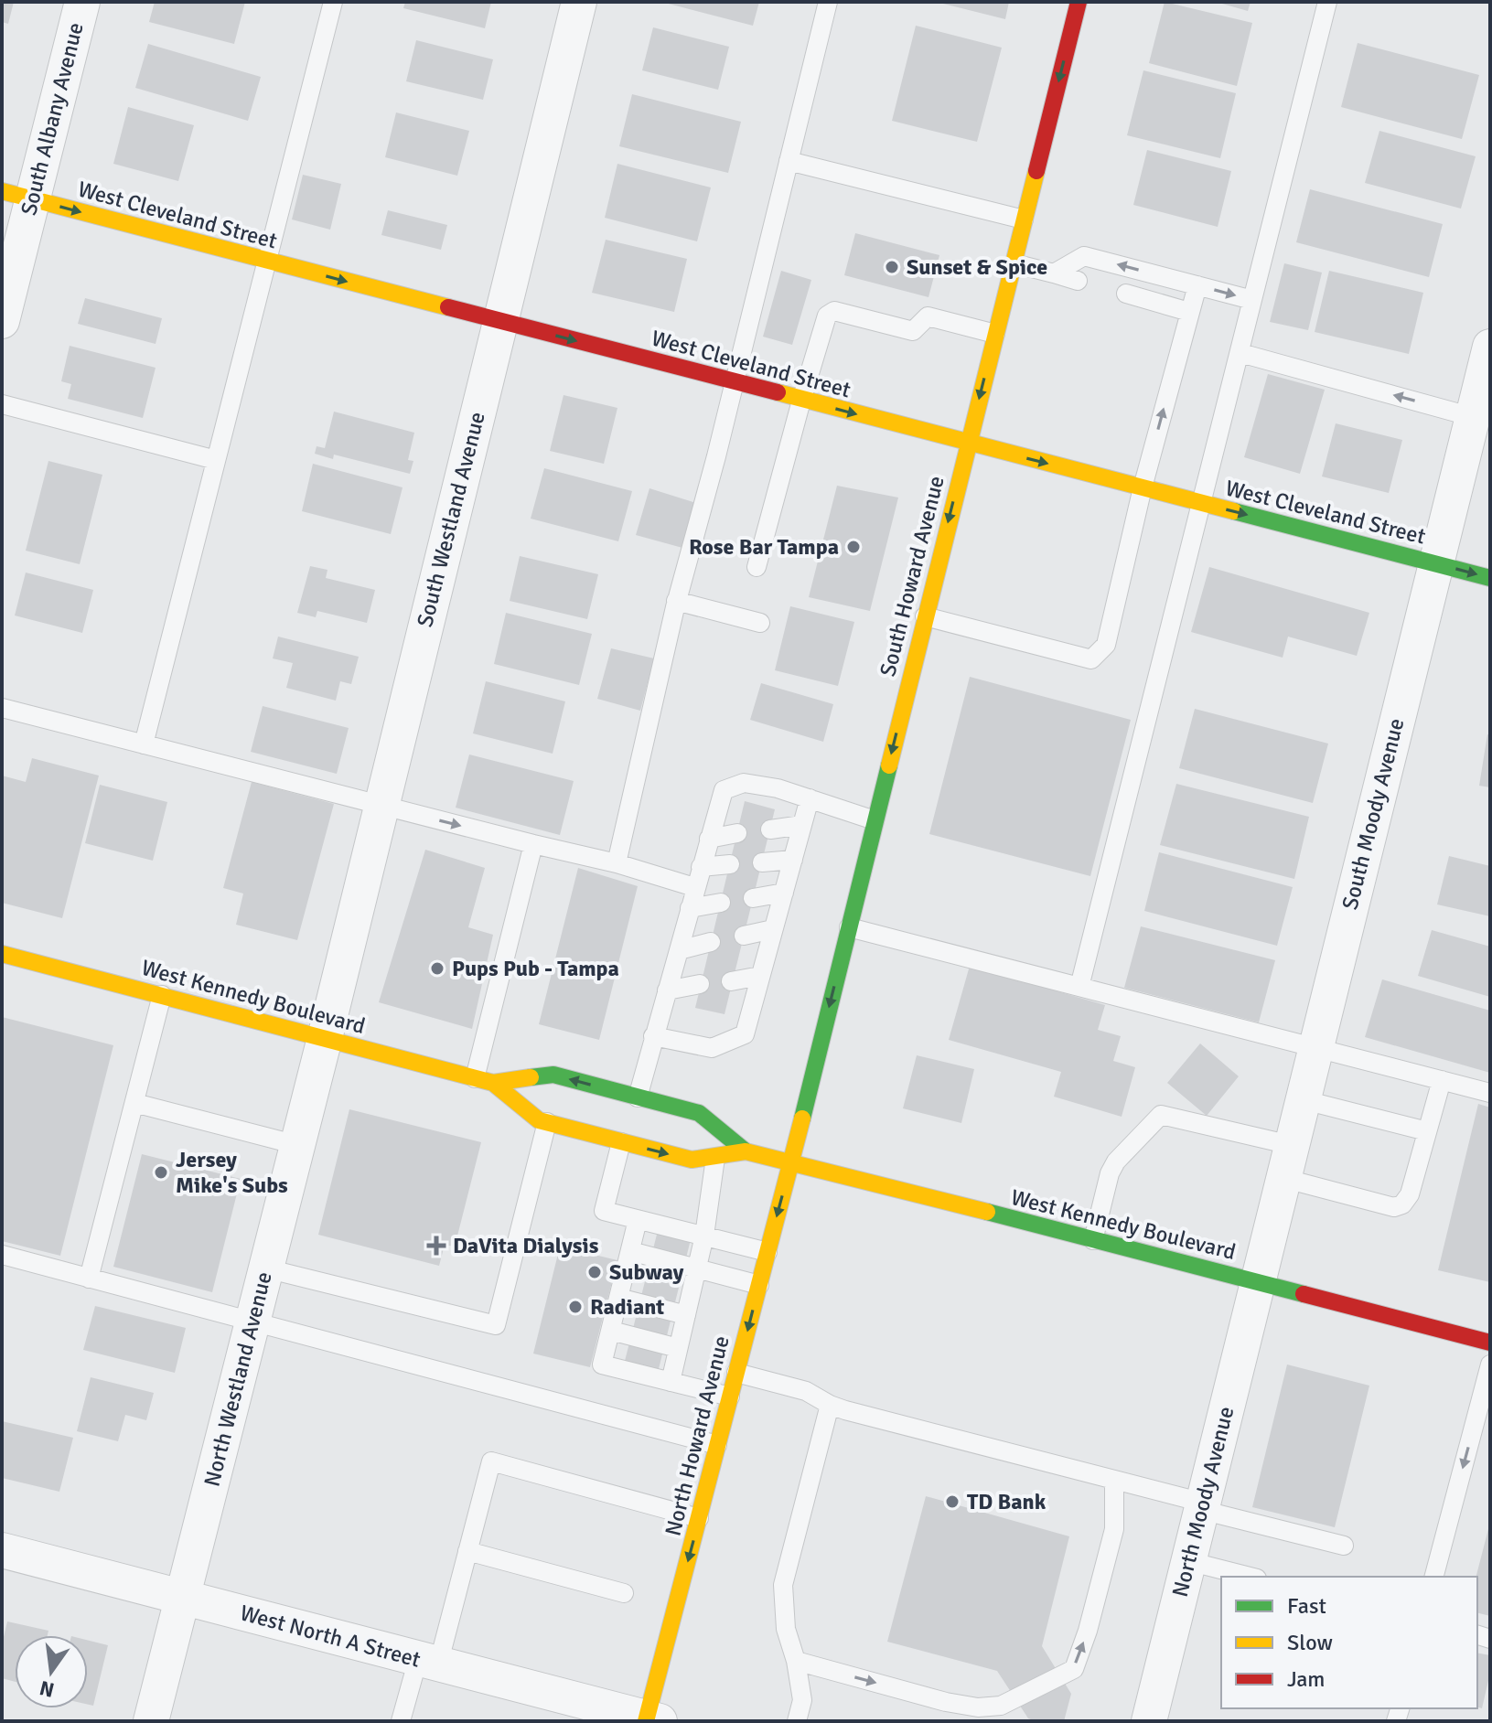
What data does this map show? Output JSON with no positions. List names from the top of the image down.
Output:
{
  "streets": {
    "main road": [
      "West Cleveland Street",
      "South Howard Avenue",
      "West Kennedy Boulevard",
      "North Howard Avenue"
    ],
    "street": [
      "South Albany Avenue",
      "South Westland Avenue",
      "South Moody Avenue",
      "North Westland Avenue",
      "North Moody Avenue",
      "West North A Street"
    ]
  },
  "crossings": [
    ["South Albany Avenue", "West Cleveland Street"],
    ["West Cleveland Street", "South Westland Avenue"],
    ["West Cleveland Street", "South Howard Avenue"],
    ["West Cleveland Street", "South Moody Avenue"],
    ["South Westland Avenue", "West Kennedy Boulevard"],
    ["South Westland Avenue", "North Westland Avenue"],
    ["South Howard Avenue", "West Kennedy Boulevard"],
    ["South Howard Avenue", "North Howard Avenue"],
    ["South Moody Avenue", "West Kennedy Boulevard"],
    ["South Moody Avenue", "North Moody Avenue"],
    ["West Kennedy Boulevard", "North Westland Avenue"],
    ["West Kennedy Boulevard", "North Howard Avenue"],
    ["West Kennedy Boulevard", "North Moody Avenue"],
    ["North Westland Avenue", "West North A Street"],
    ["North Howard Avenue", "West North A Street"]
  ],
  "one_way": ["West Cleveland Street", "South Howard Avenue", "North Howard Avenue"],
  "places": {
    "other": [
      "Sunset & Spice",
      "Rose Bar Tampa",
      "Pups Pub - Tampa",
      "Jersey Mike's Subs",
      "Subway",
      "Radiant",
      "TD Bank"
    ],
    "health": ["DaVita Dialysis"]
  },
  "legend": ["Fast", "Slow", "Jam"],
  "north": "bottom"
}
